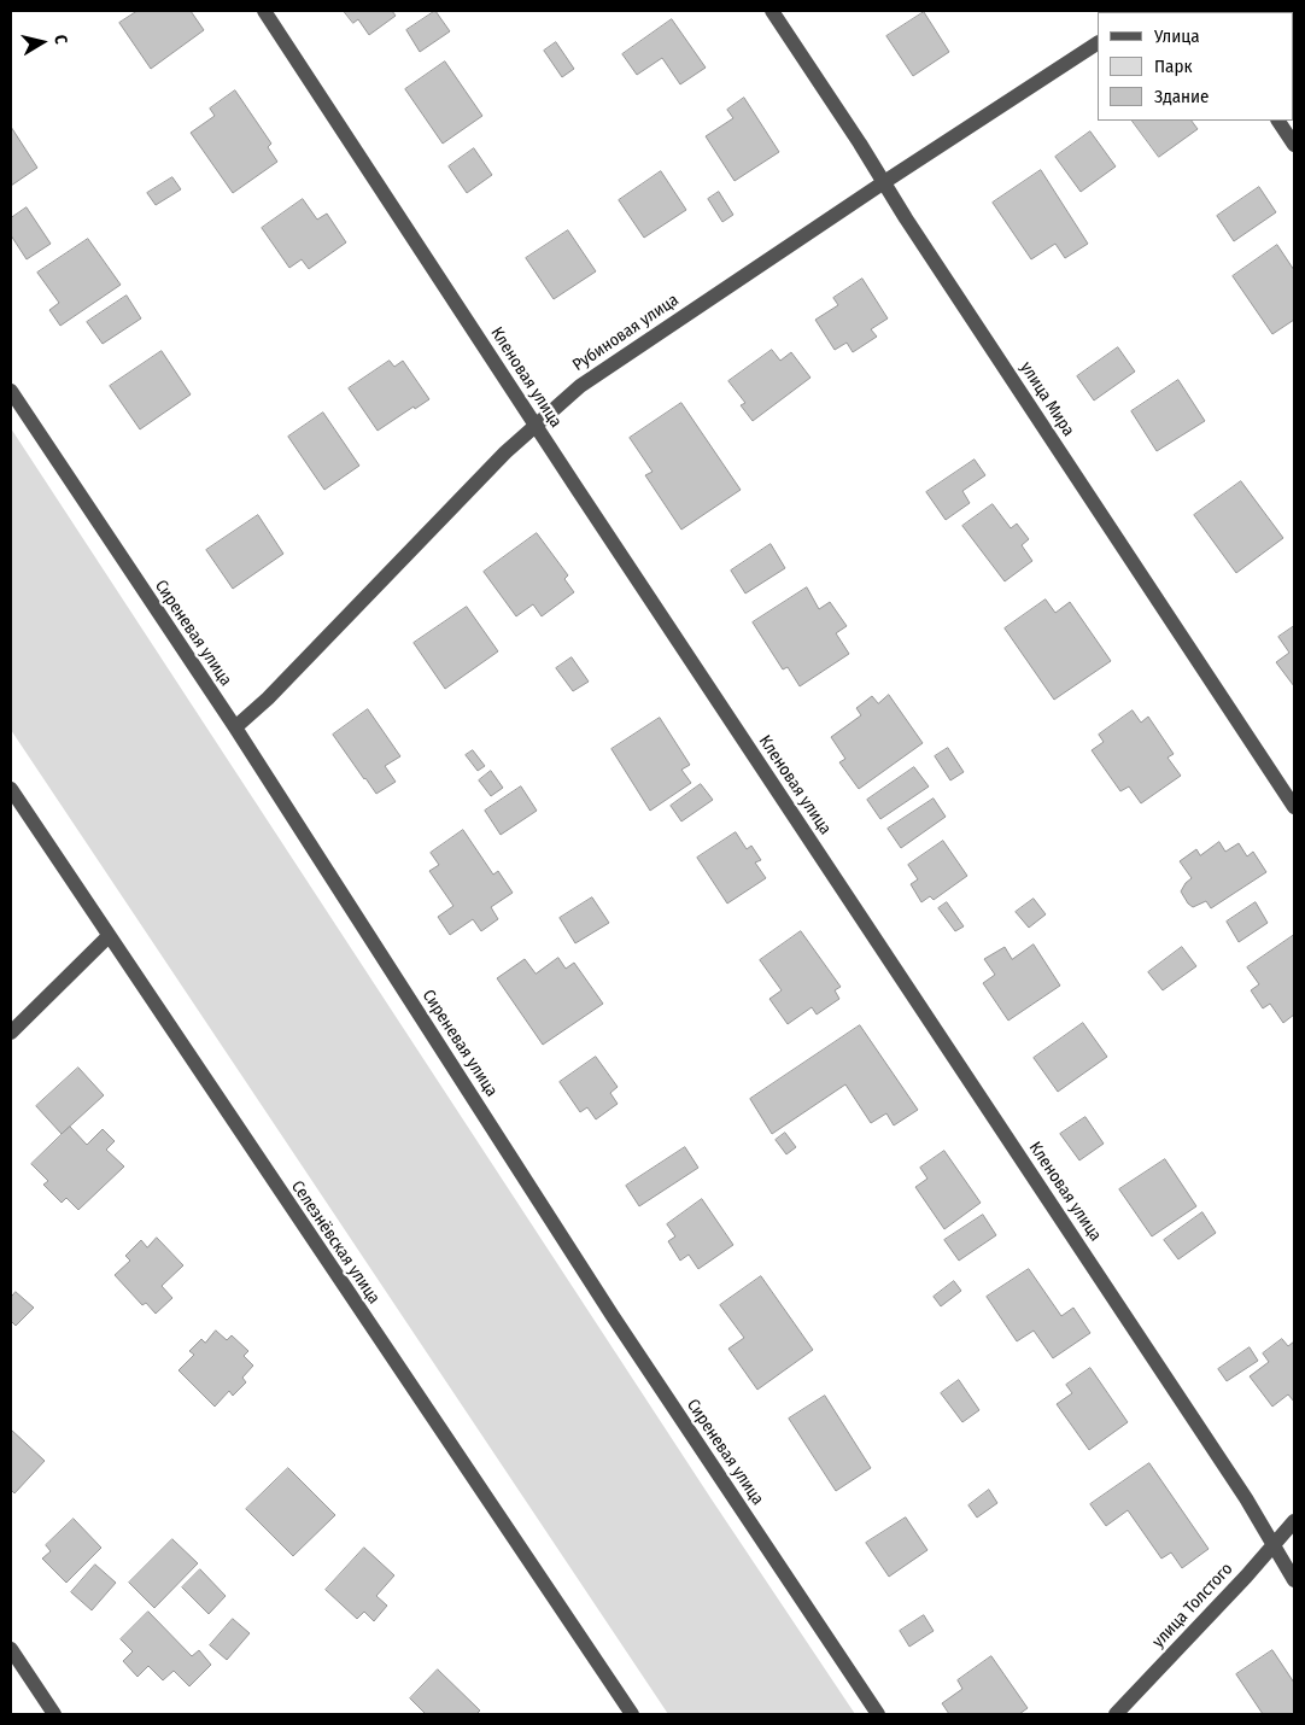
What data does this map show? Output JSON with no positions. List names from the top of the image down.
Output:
{
  "streets": {
    "street": [
      "Рубиновая улица",
      "Кленовая улица",
      "улица Мира",
      "Сиреневая улица",
      "Селезнёвская улица",
      "улица Толстого"
    ]
  },
  "crossings": [
    ["Рубиновая улица", "Кленовая улица"],
    ["Рубиновая улица", "улица Мира"],
    ["Рубиновая улица", "Сиреневая улица"],
    ["Кленовая улица", "улица Толстого"]
  ],
  "legend": ["Улица", "Парк", "Здание"],
  "north": "right"
}
